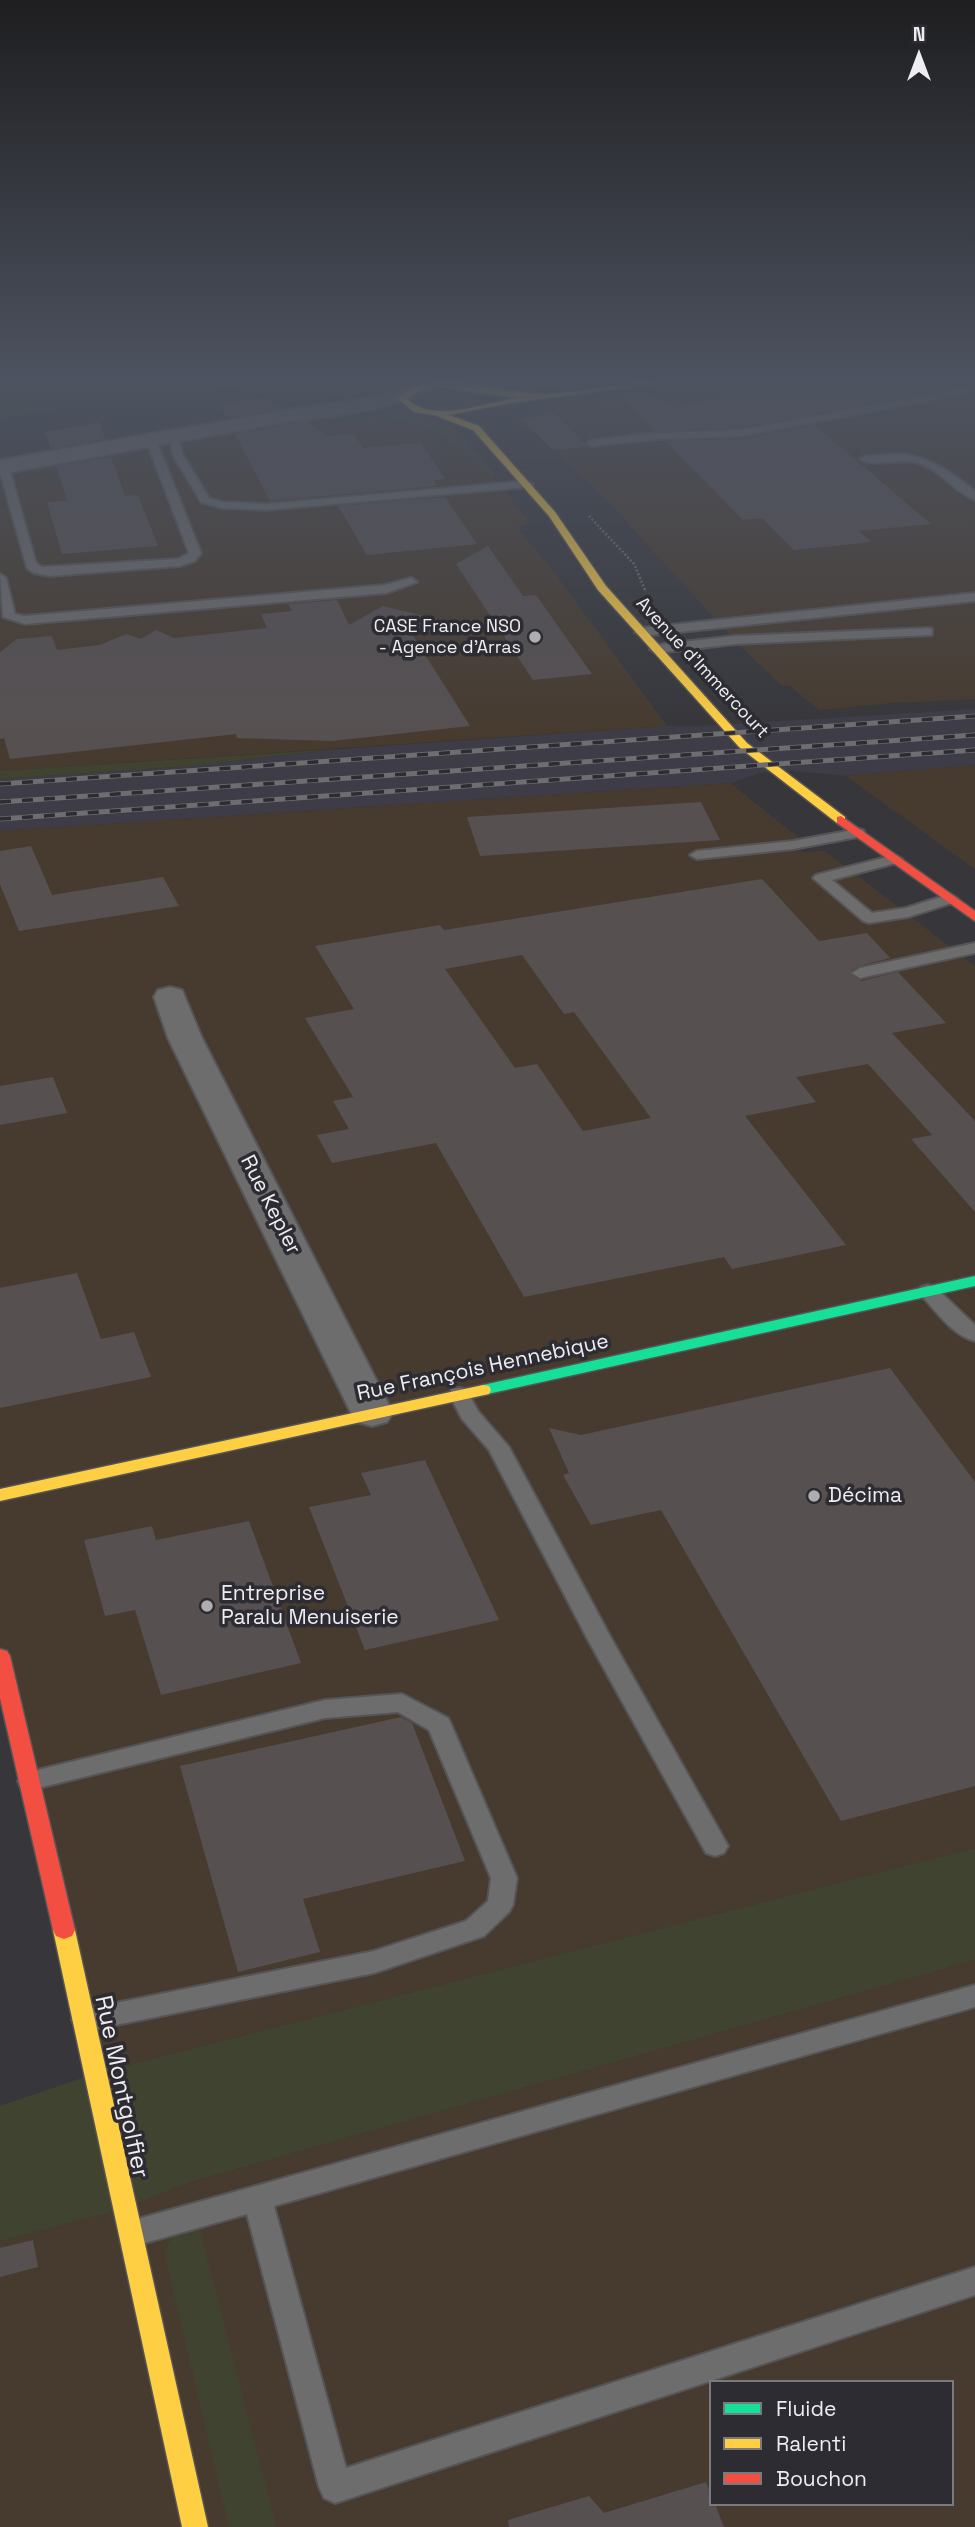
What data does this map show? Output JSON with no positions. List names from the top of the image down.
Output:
{
  "streets": {
    "main road": ["Avenue d'Immercourt", "Rue François Hennebique", "Rue Montgolfier"],
    "street": ["Rue Kepler"]
  },
  "crossings": [
    ["Rue Kepler", "Rue François Hennebique"]
  ],
  "places": ["CASE France NSO - Agence d'Arras", "Décima", "Entreprise Paralu Menuiserie"],
  "legend": ["Fluide", "Ralenti", "Bouchon"],
  "north": "top"
}
